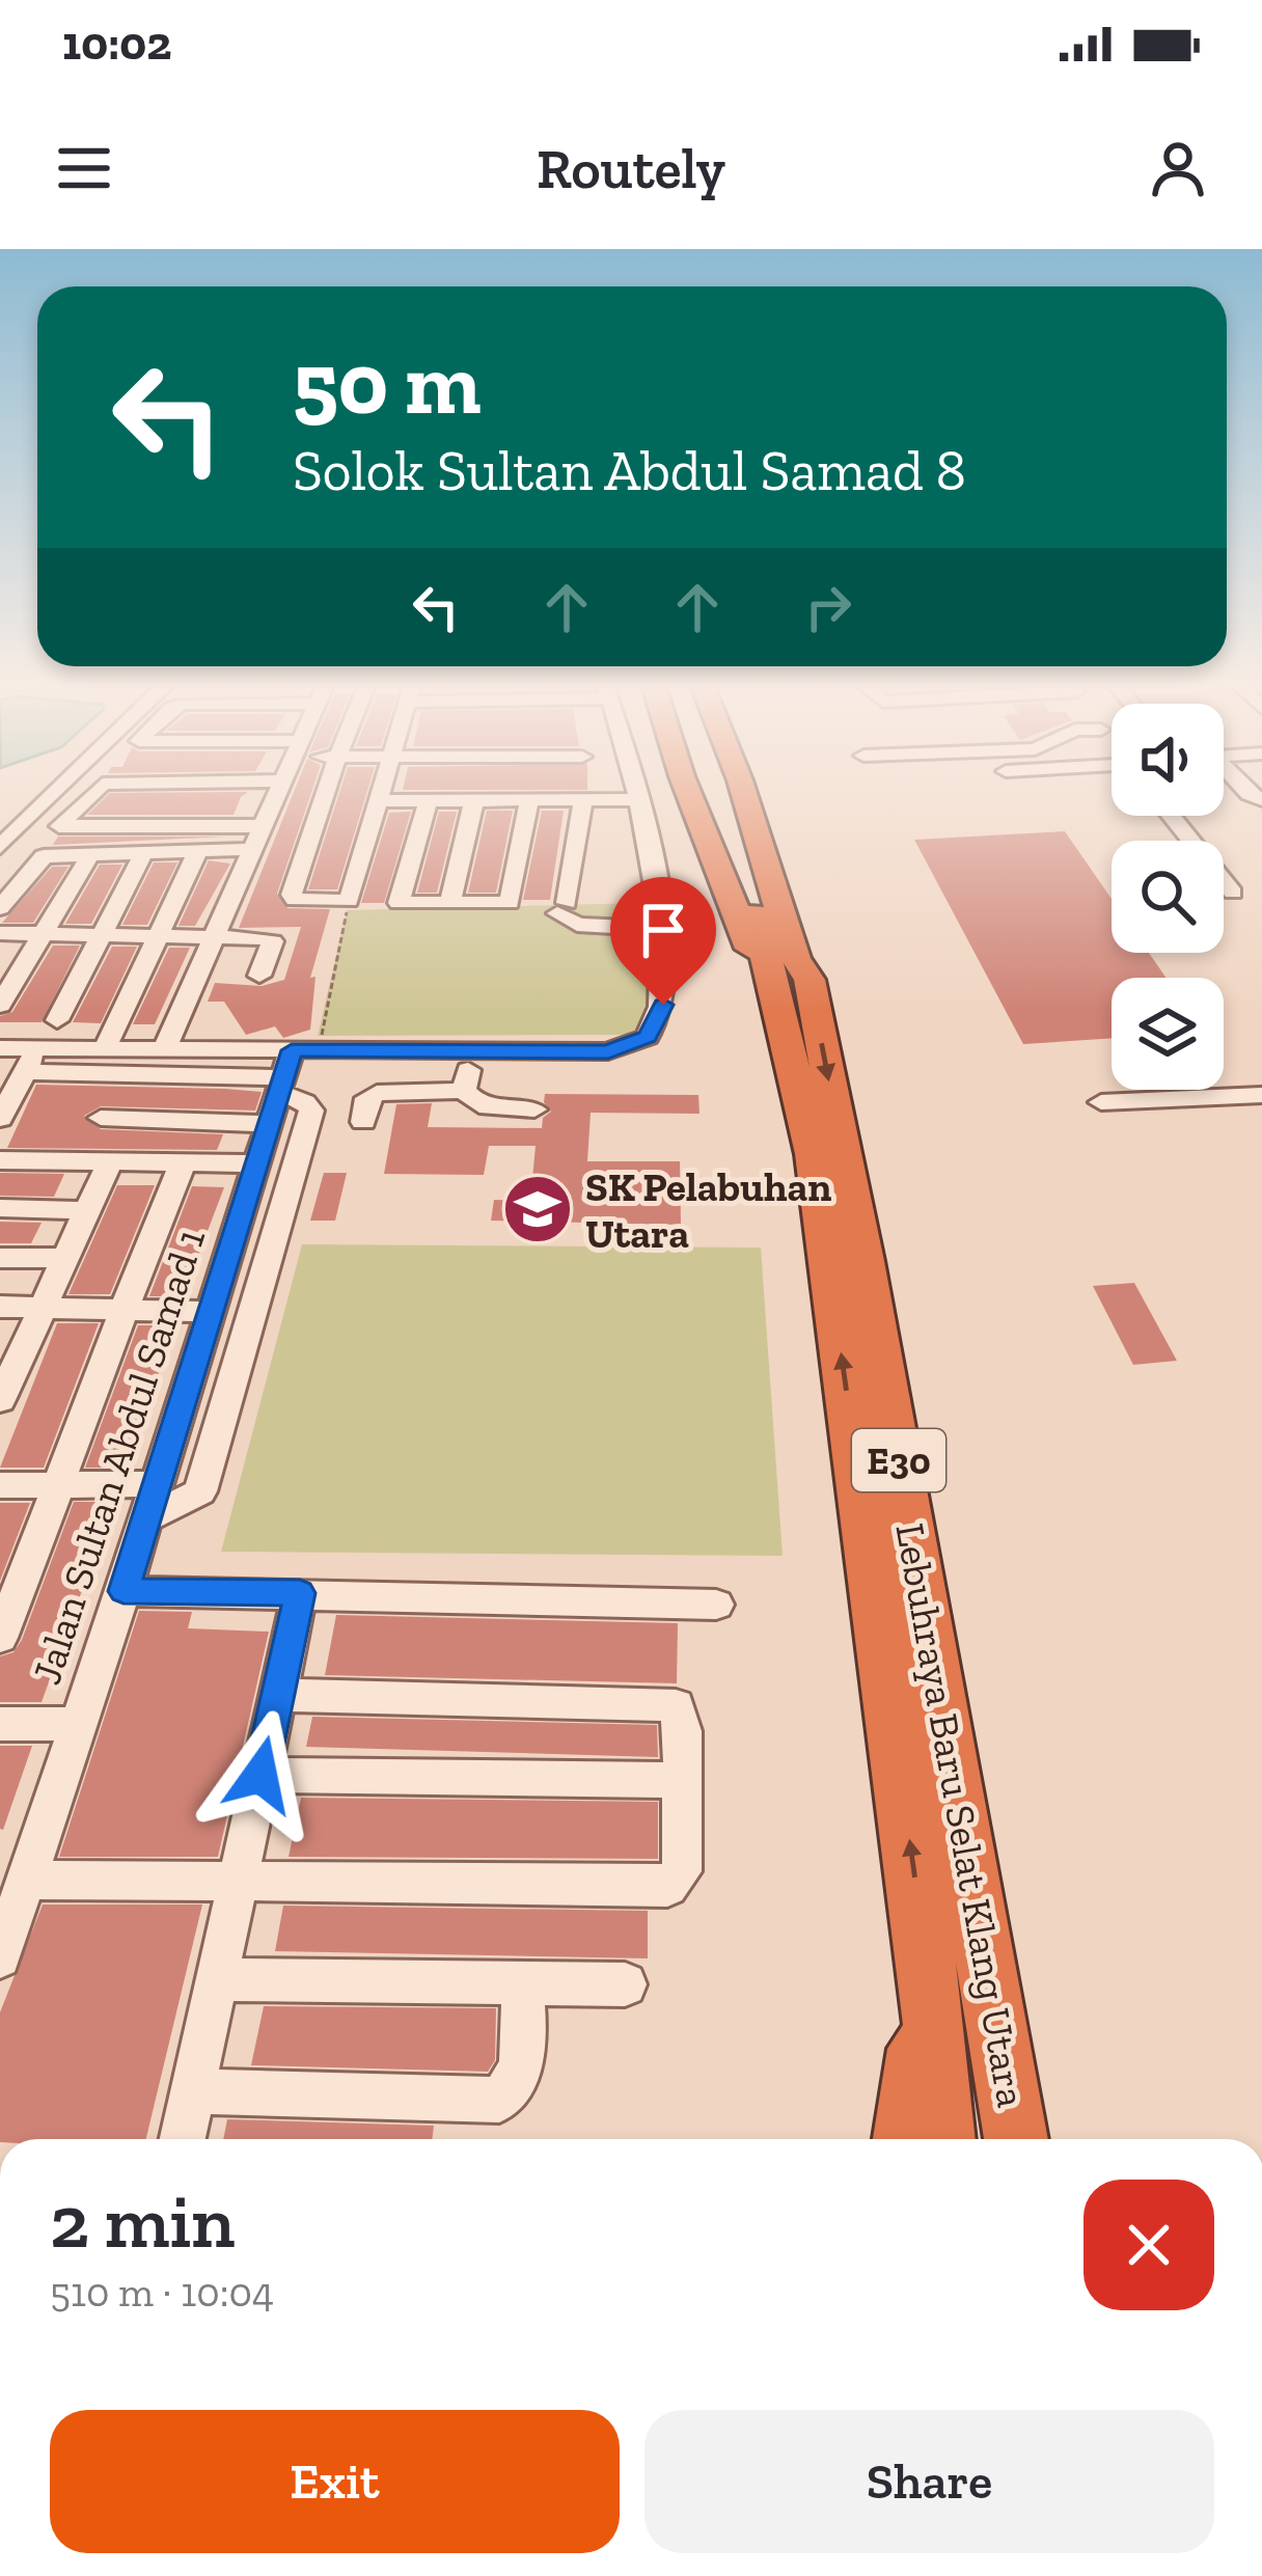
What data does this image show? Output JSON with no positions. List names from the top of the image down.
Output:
{
  "streets": {
    "highway": ["E30", "Lebuhraya Baru Selat Klang Utara"],
    "street": ["Jalan Sultan Abdul Samad 1"]
  },
  "places": {
    "school or university": ["SK Pelabuhan Utara"]
  },
  "page": {
    "status": "10:02",
    "header": "Routely",
    "turn": ["50 m", "Solok Sultan Abdul Samad 8"],
    "heading": ["2 min", "510 m · 10:04"],
    "buttons": ["Exit", "Share"]
  }
}
